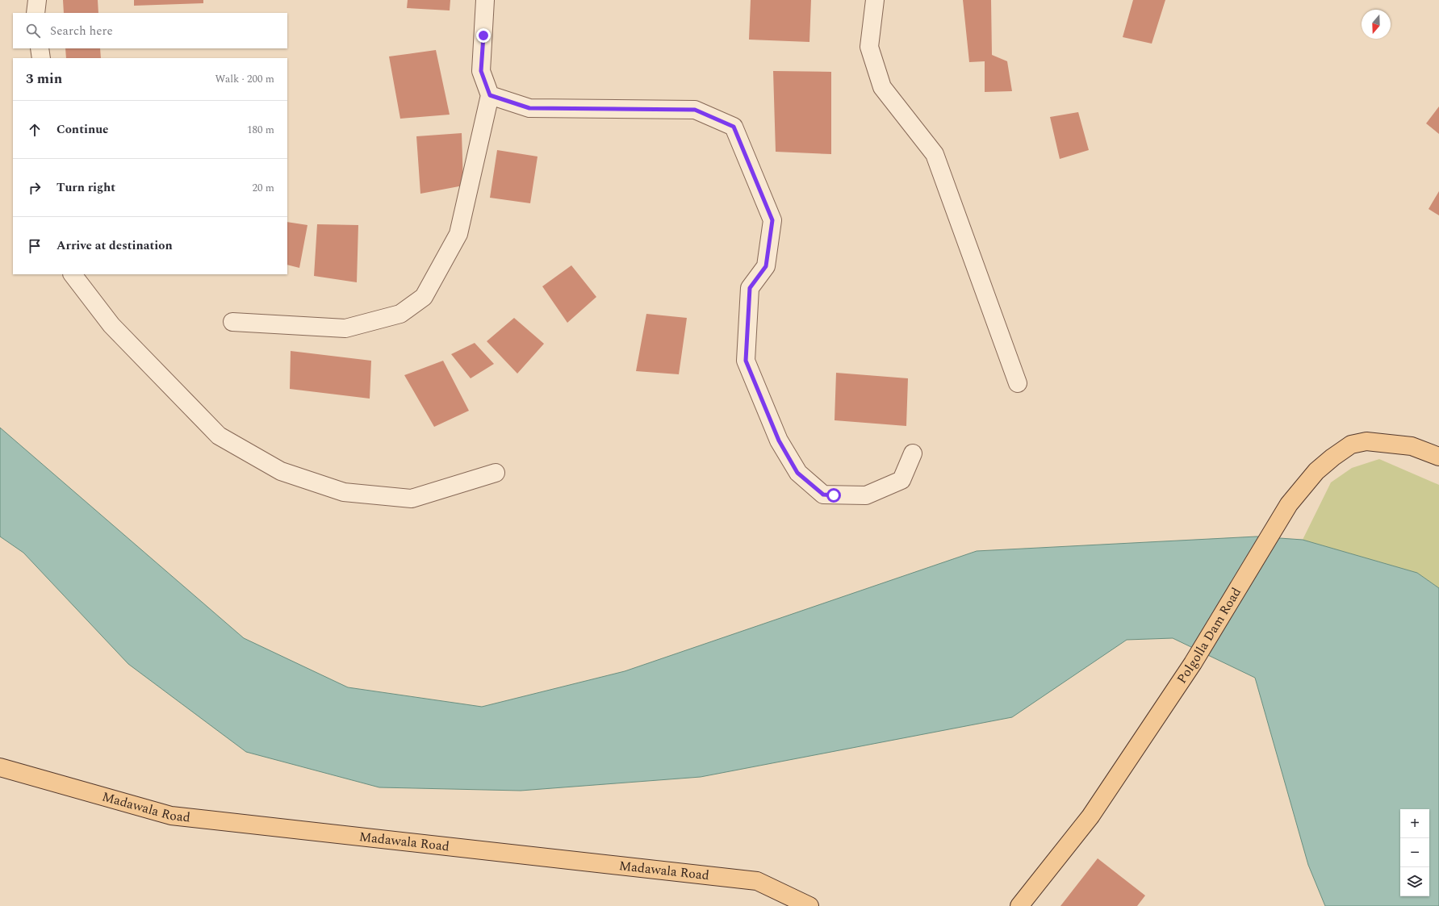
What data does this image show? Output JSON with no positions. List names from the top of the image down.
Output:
{
  "streets": {
    "main road": ["Polgolla Dam Road", "Madawala Road"]
  },
  "north": "bottom",
  "page": {
    "search": "Search here",
    "heading": ["3 min", "Walk · 200 m"],
    "list": [
      ["Continue", "180 m"],
      ["Turn right", "20 m"],
      "Arrive at destination"
    ],
    "map_buttons": ["+", "−"]
  }
}
